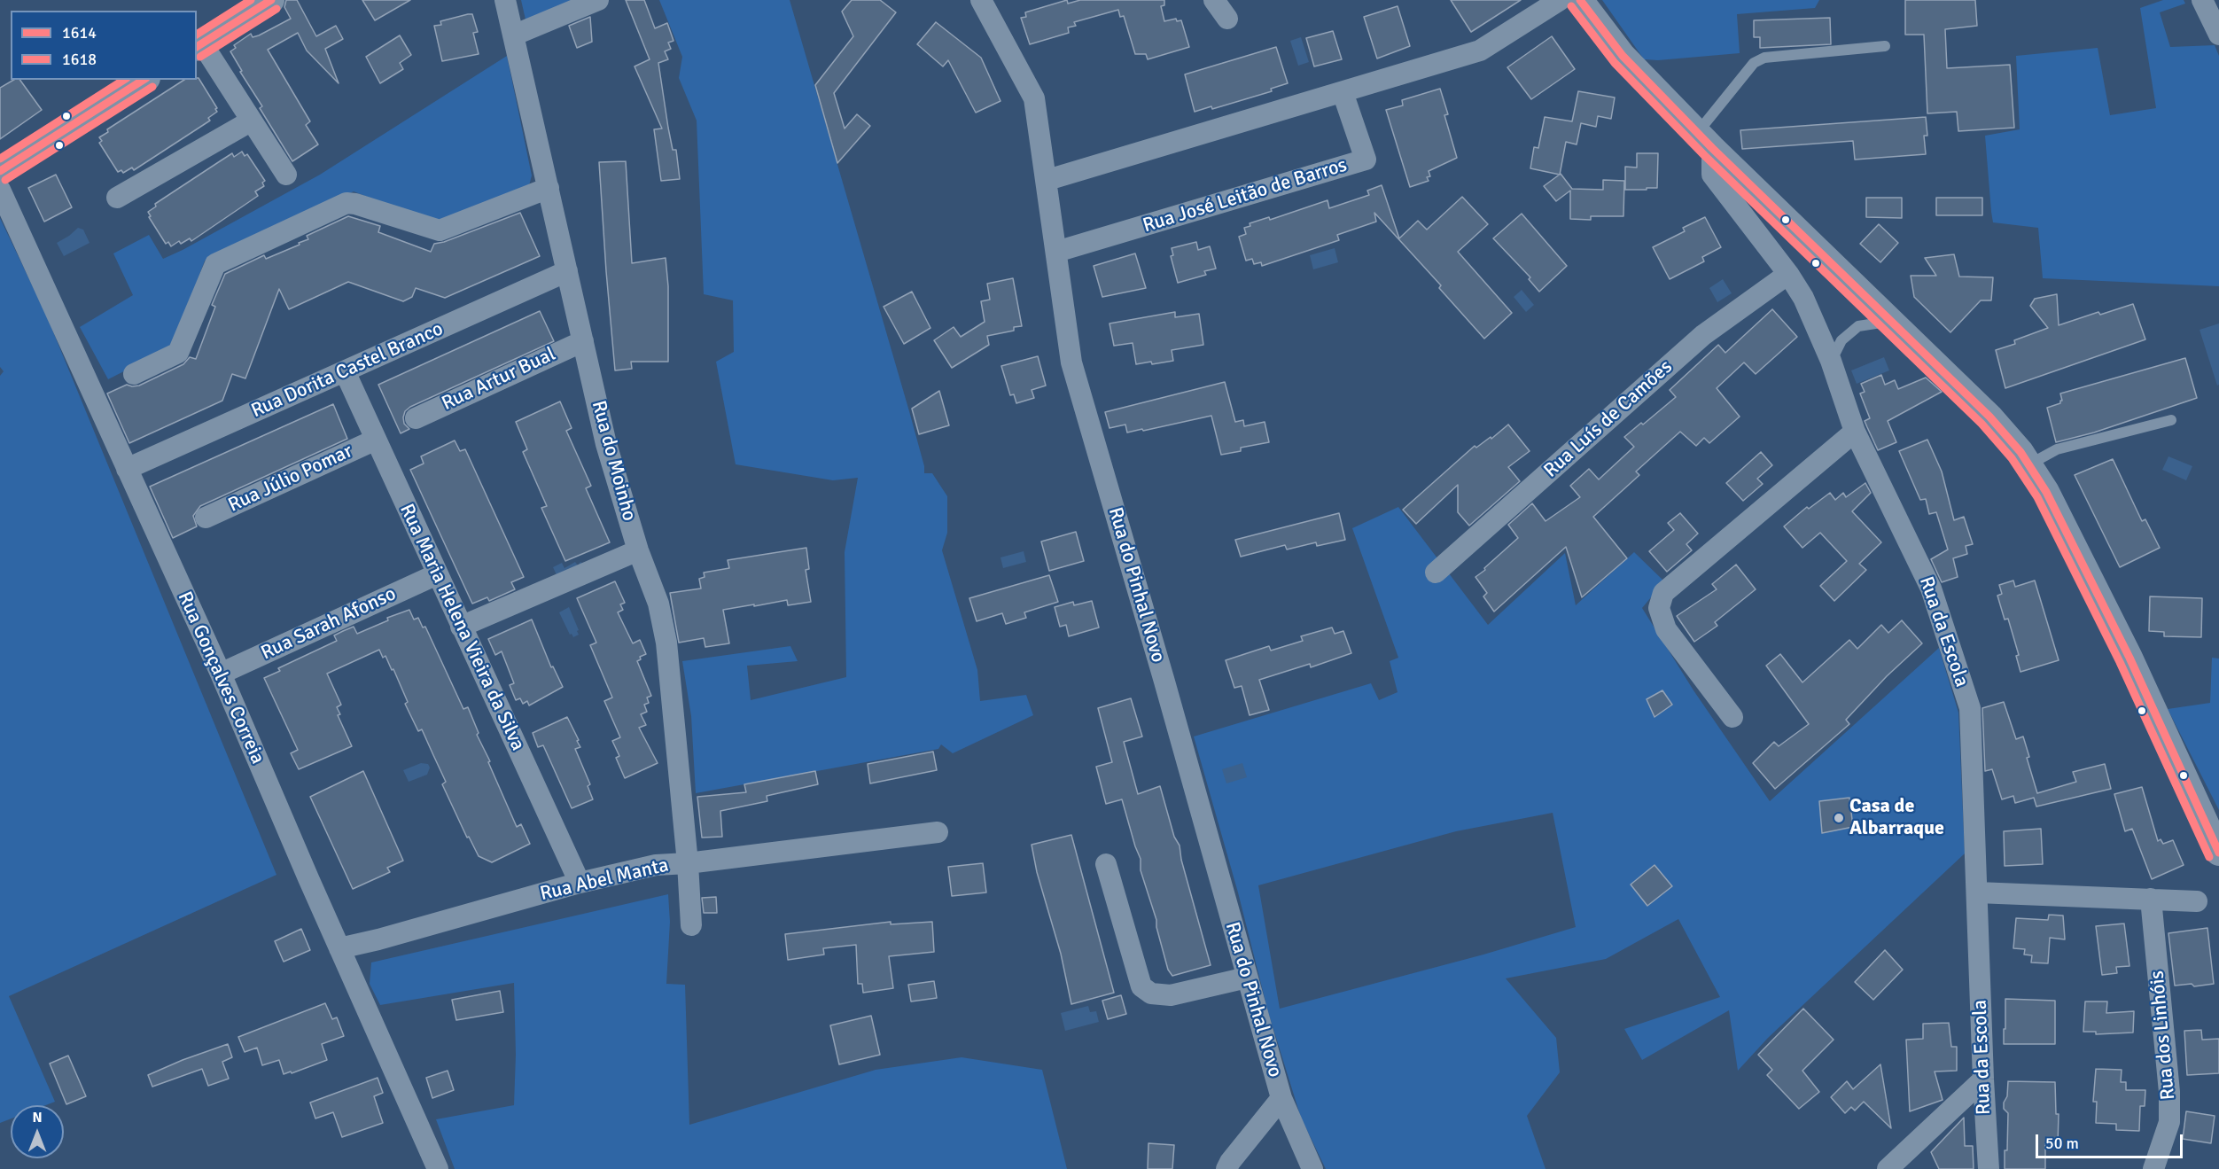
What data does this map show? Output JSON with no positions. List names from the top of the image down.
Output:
{
  "streets": {
    "street": [
      "Rua José Leitão de Barros",
      "Rua Dorita Castel Branco",
      "Rua Artur Bual",
      "Rua Luís de Camões",
      "Rua do Moinho",
      "Rua Júlio Pomar",
      "Rua do Pinhal Novo",
      "Rua Sarah Afonso",
      "Rua Maria Helena Vieira da Silva",
      "Rua da Escola",
      "Rua Gonçalves Correia",
      "Rua Abel Manta",
      "Rua dos Linhóis"
    ]
  },
  "crossings": [
    ["Rua José Leitão de Barros", "Rua do Pinhal Novo"],
    ["Rua Dorita Castel Branco", "Rua do Moinho"],
    ["Rua Dorita Castel Branco", "Rua Maria Helena Vieira da Silva"],
    ["Rua Dorita Castel Branco", "Rua Gonçalves Correia"],
    ["Rua Artur Bual", "Rua do Moinho"],
    ["Rua Luís de Camões", "Rua da Escola"],
    ["Rua do Moinho", "Rua Abel Manta"],
    ["Rua Júlio Pomar", "Rua Maria Helena Vieira da Silva"],
    ["Rua Sarah Afonso", "Rua Maria Helena Vieira da Silva"],
    ["Rua Sarah Afonso", "Rua Gonçalves Correia"],
    ["Rua Maria Helena Vieira da Silva", "Rua Abel Manta"],
    ["Rua Gonçalves Correia", "Rua Abel Manta"]
  ],
  "places": ["Casa de Albarraque"],
  "lines": ["transit line 1614", "transit line 1618"],
  "legend": ["1614", "1618"],
  "scale_bar": "50 m",
  "north": "top"
}
